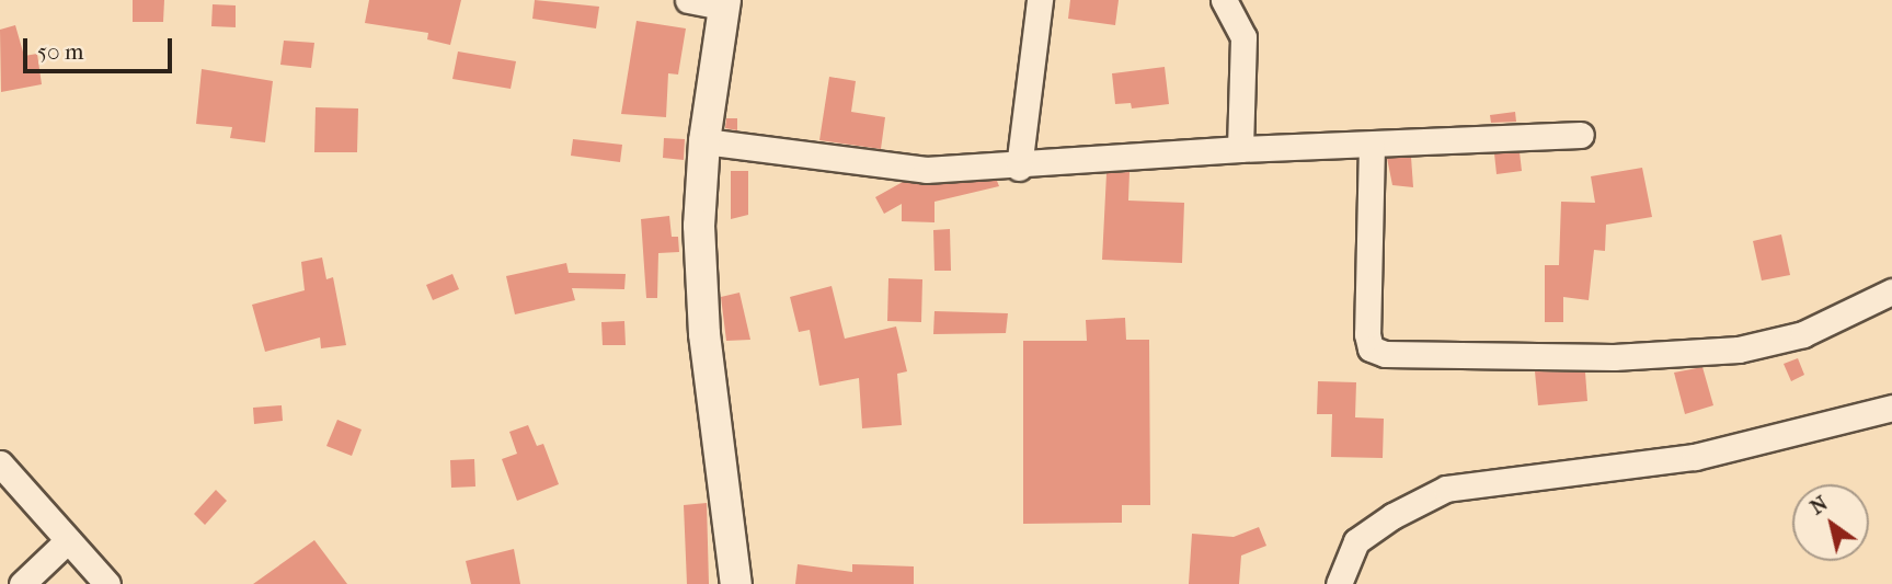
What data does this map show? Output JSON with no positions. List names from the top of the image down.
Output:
{
  "scale_bar": "50 m",
  "north": "top left"
}
